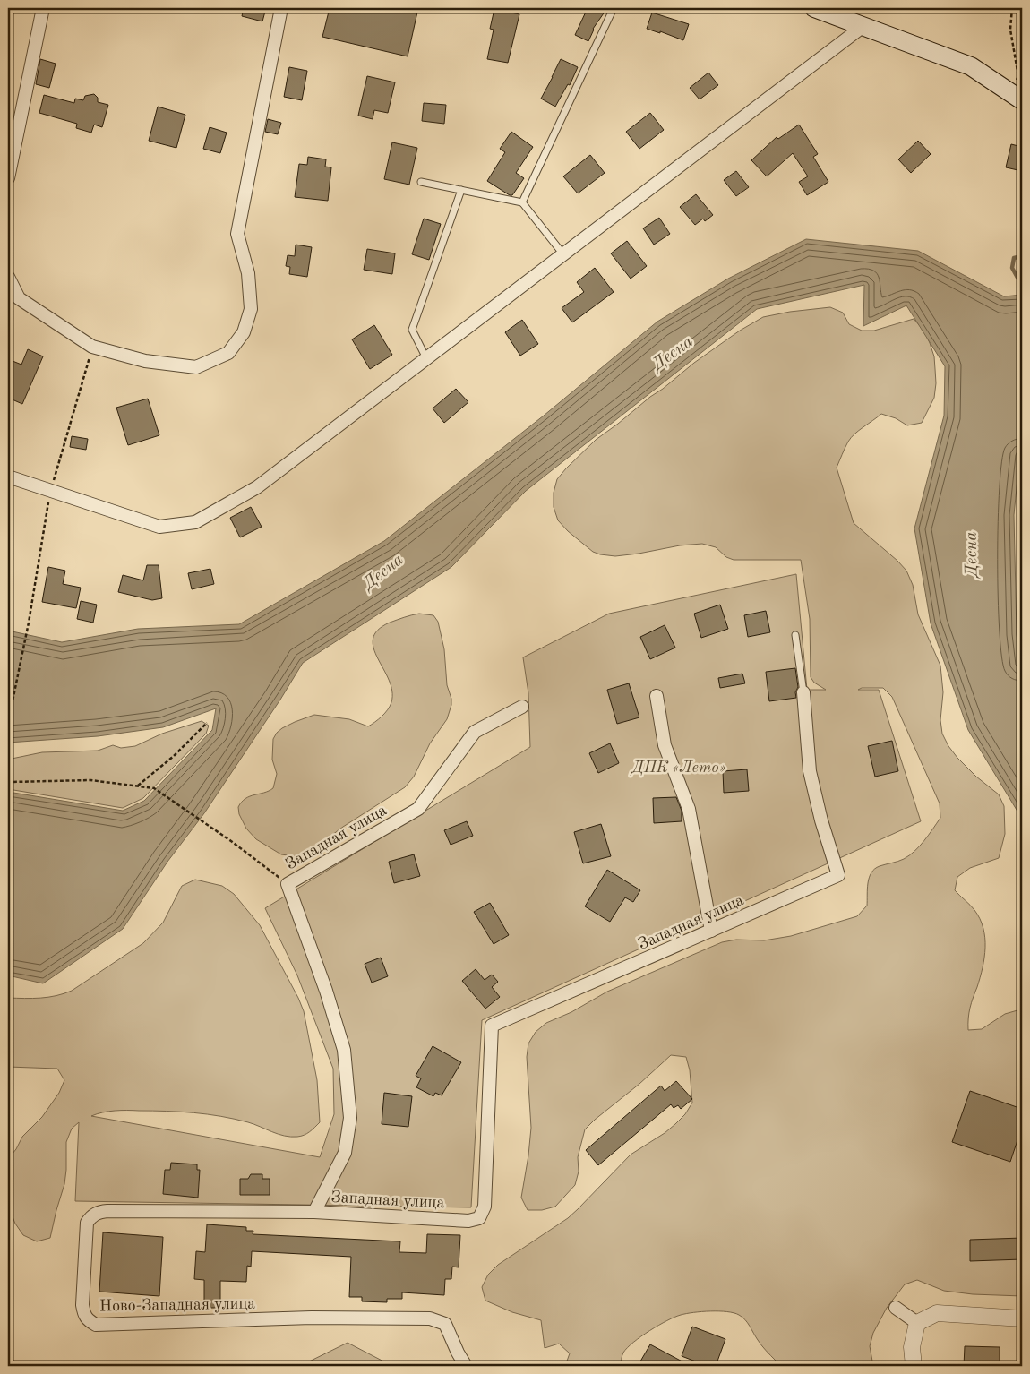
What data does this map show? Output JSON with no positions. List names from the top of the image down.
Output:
{
  "streets": {
    "street": ["Западная улица", "Ново-Западная улица"]
  },
  "crossings": [
    ["Западная улица", "Ново-Западная улица"]
  ],
  "water": ["Десна"],
  "parks": ["ДПК «Лето»"]
}
